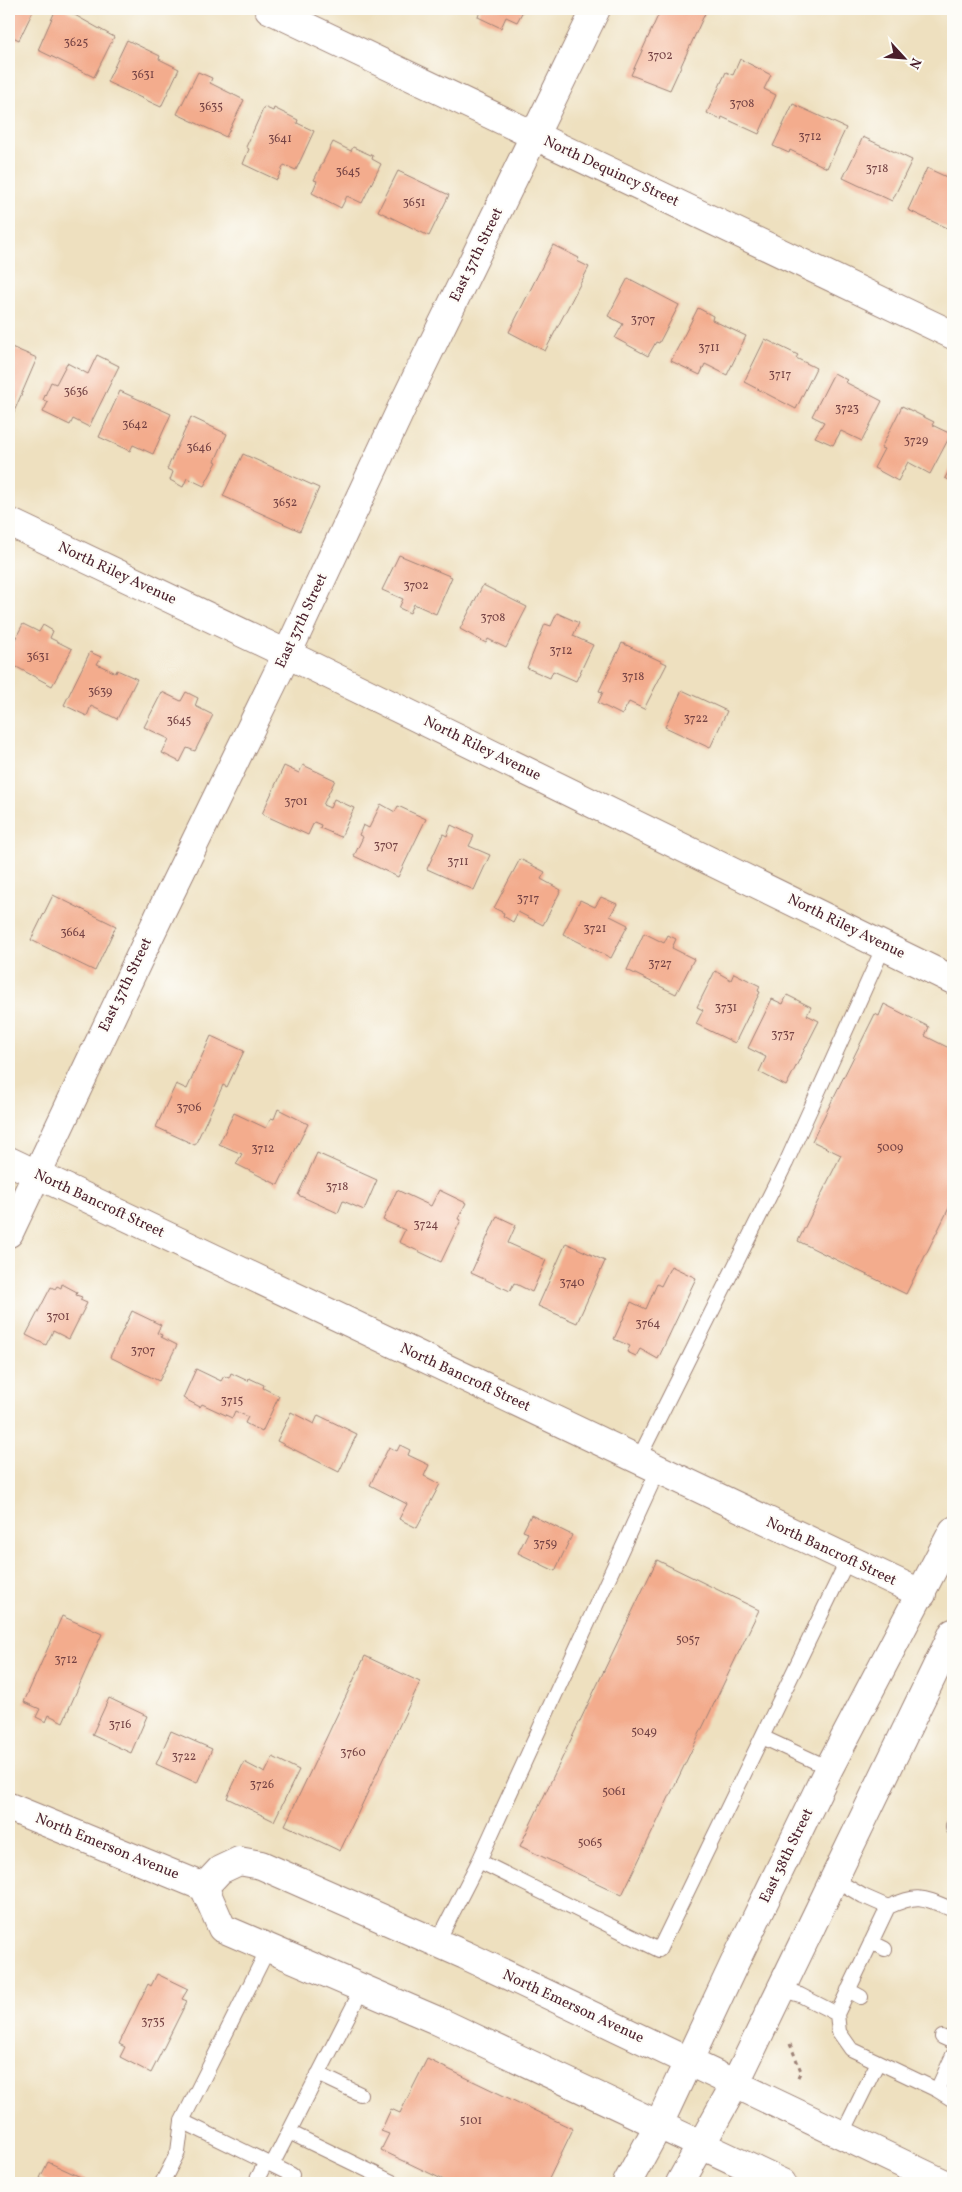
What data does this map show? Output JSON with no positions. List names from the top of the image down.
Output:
{
  "streets": {
    "street": [
      "North Dequincy Street",
      "East 37th Street",
      "North Riley Avenue",
      "North Bancroft Street",
      "North Emerson Avenue",
      "East 38th Street"
    ]
  },
  "crossings": [
    ["North Dequincy Street", "East 37th Street"],
    ["East 37th Street", "North Riley Avenue"],
    ["East 37th Street", "North Bancroft Street"],
    ["North Bancroft Street", "East 38th Street"],
    ["North Emerson Avenue", "East 38th Street"]
  ],
  "house_numbers": [
    "3625",
    "3702",
    "3631",
    "3708",
    "3635",
    "3712",
    "3641",
    "3718",
    "3645",
    "3651",
    "3707",
    "3711",
    "3717",
    "3636",
    "3723",
    "3642",
    "3729",
    "3646",
    "3652",
    "3702",
    "3708",
    "3712",
    "3631",
    "3718",
    "3639",
    "3722",
    "3645",
    "3701",
    "3707",
    "3711",
    "3717",
    "3721",
    "3664",
    "3727",
    "3731",
    "3737",
    "3706",
    "5009",
    "3712",
    "3718",
    "3724",
    "3740",
    "3701",
    "3764",
    "3707",
    "3715",
    "3759",
    "5057",
    "3712",
    "3716",
    "5049",
    "3760",
    "3722",
    "3726",
    "5061",
    "5065",
    "3735",
    "5101"
  ],
  "north": "bottom right"
}
